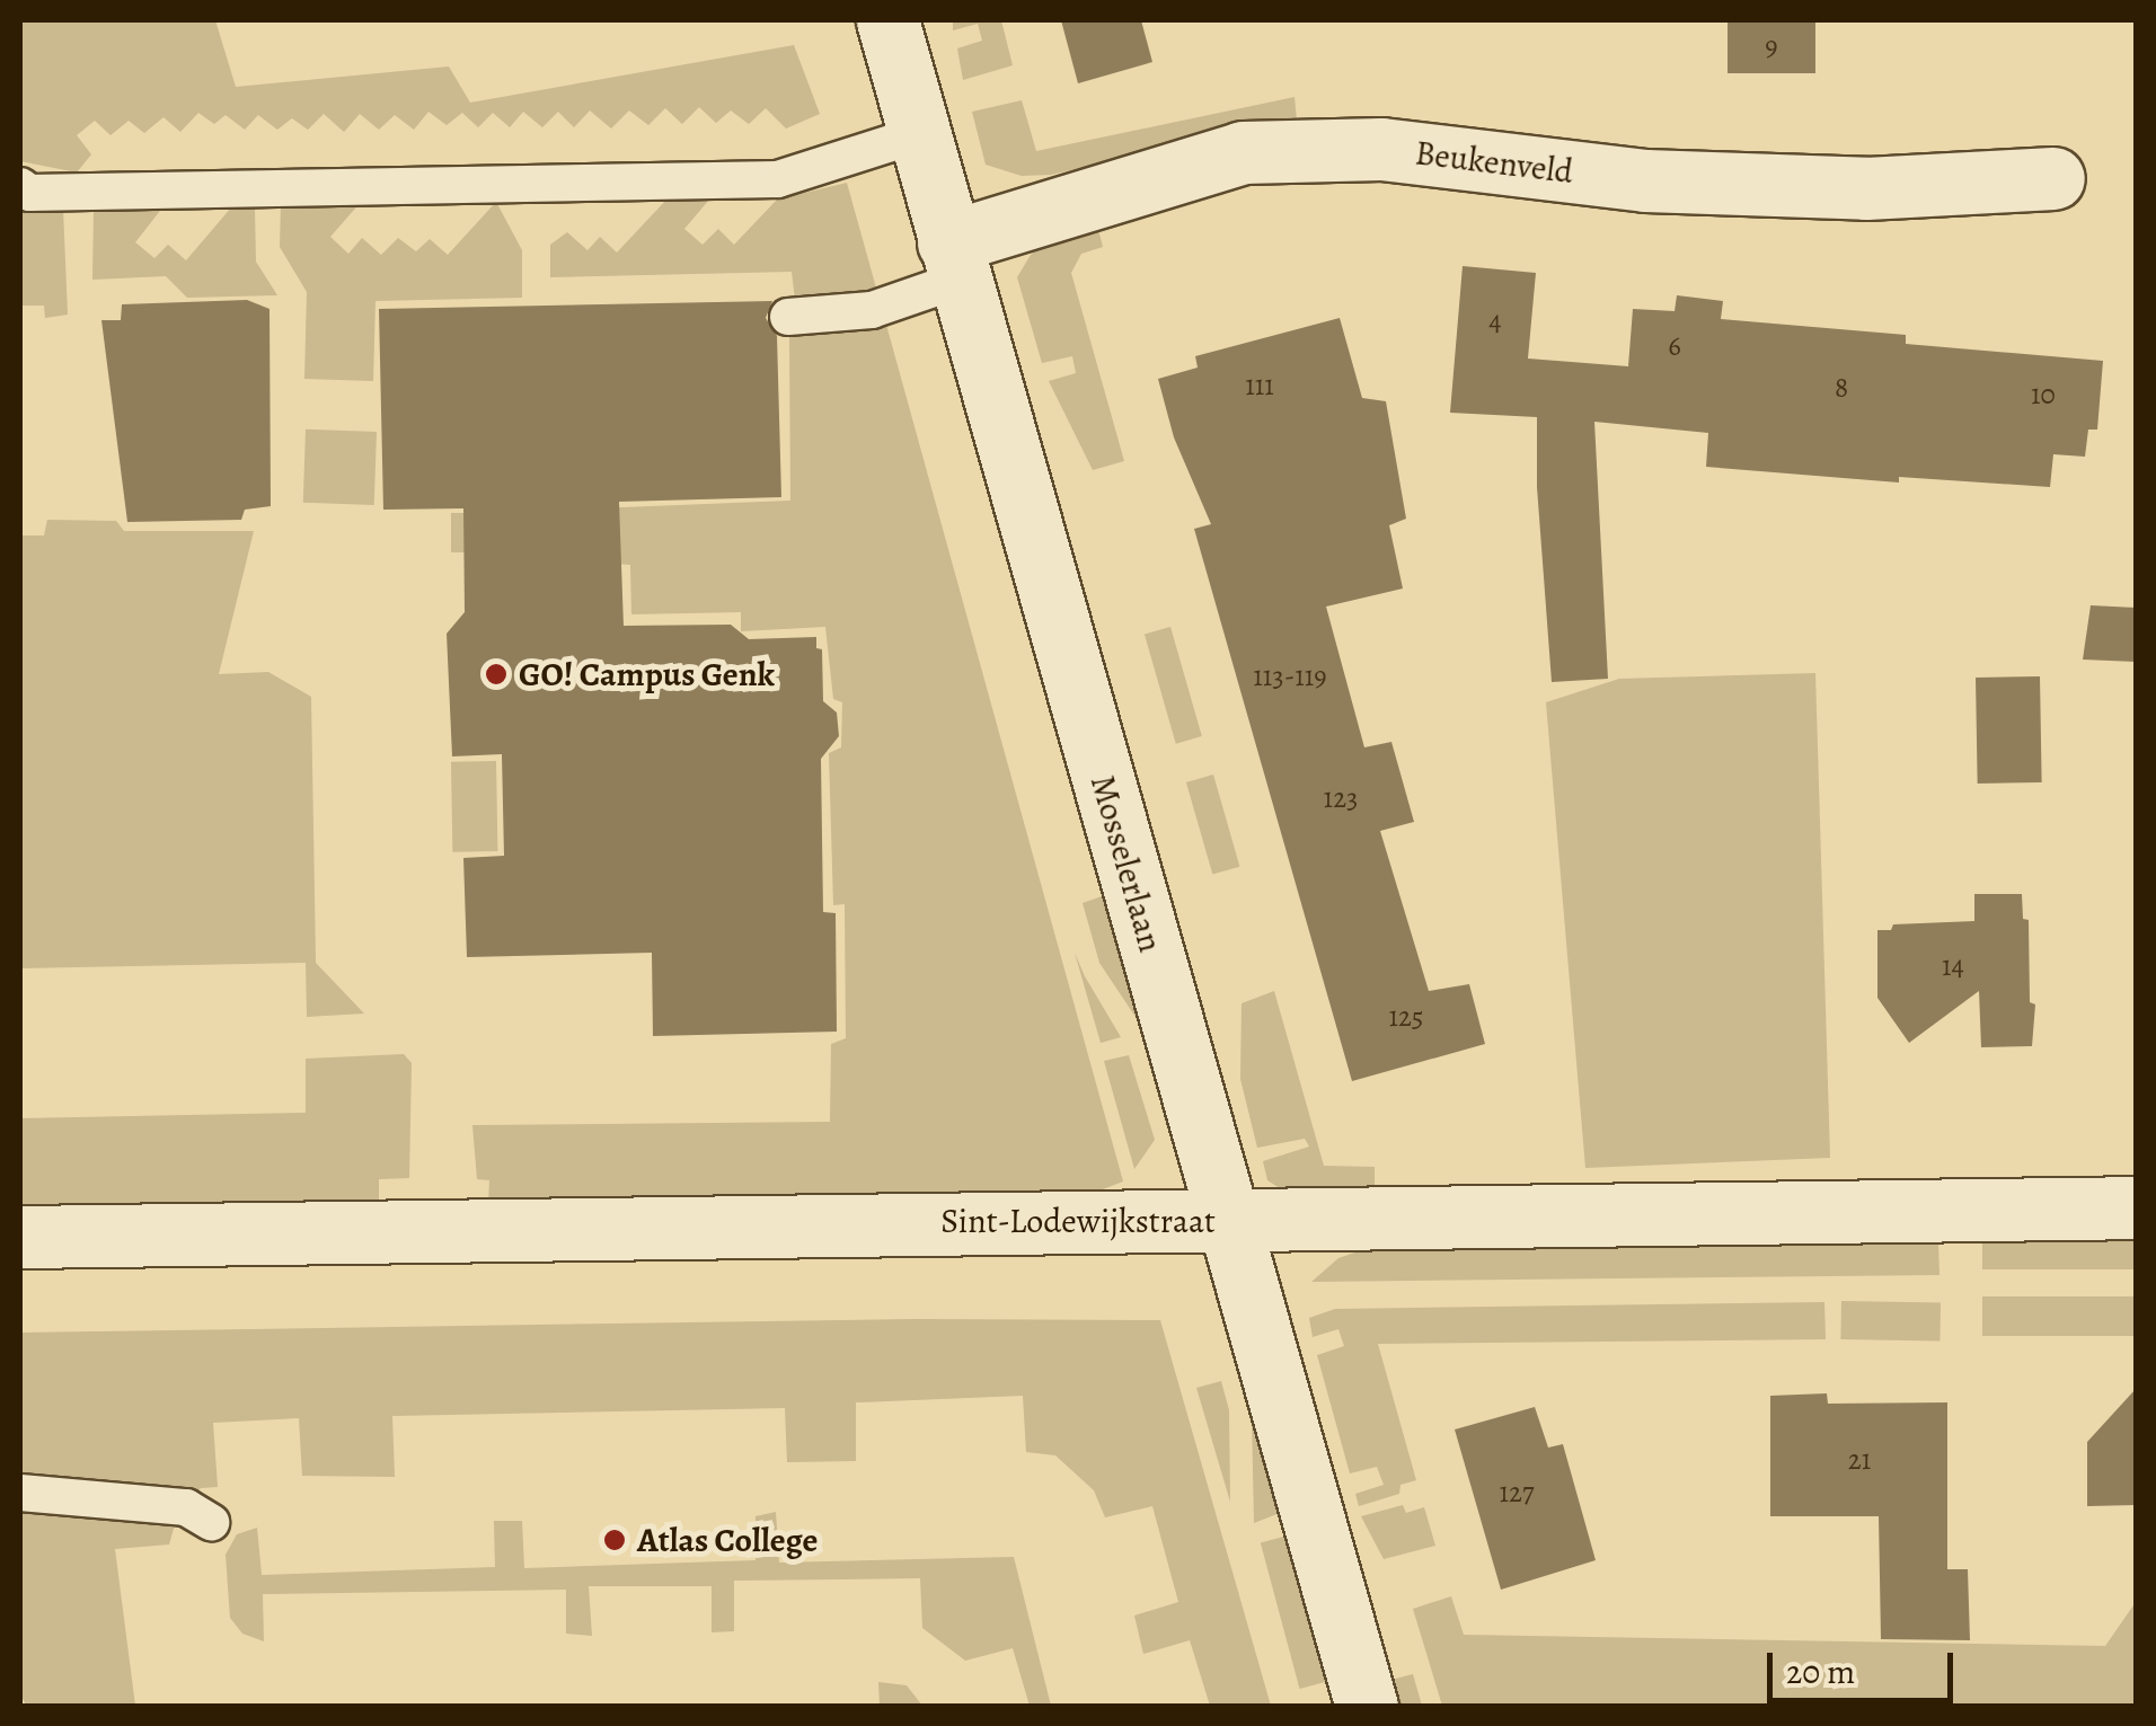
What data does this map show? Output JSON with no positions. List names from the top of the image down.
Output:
{
  "streets": {
    "street": ["Beukenveld", "Mosselerlaan", "Sint-Lodewijkstraat"]
  },
  "crossings": [
    ["Beukenveld", "Mosselerlaan"],
    ["Mosselerlaan", "Sint-Lodewijkstraat"]
  ],
  "places": ["GO! Campus Genk", "Atlas College"],
  "house_numbers": [
    "9",
    "4",
    "6",
    "111",
    "8",
    "10",
    "113-119",
    "123",
    "14",
    "125",
    "21",
    "127"
  ],
  "scale_bar": "20 m"
}
